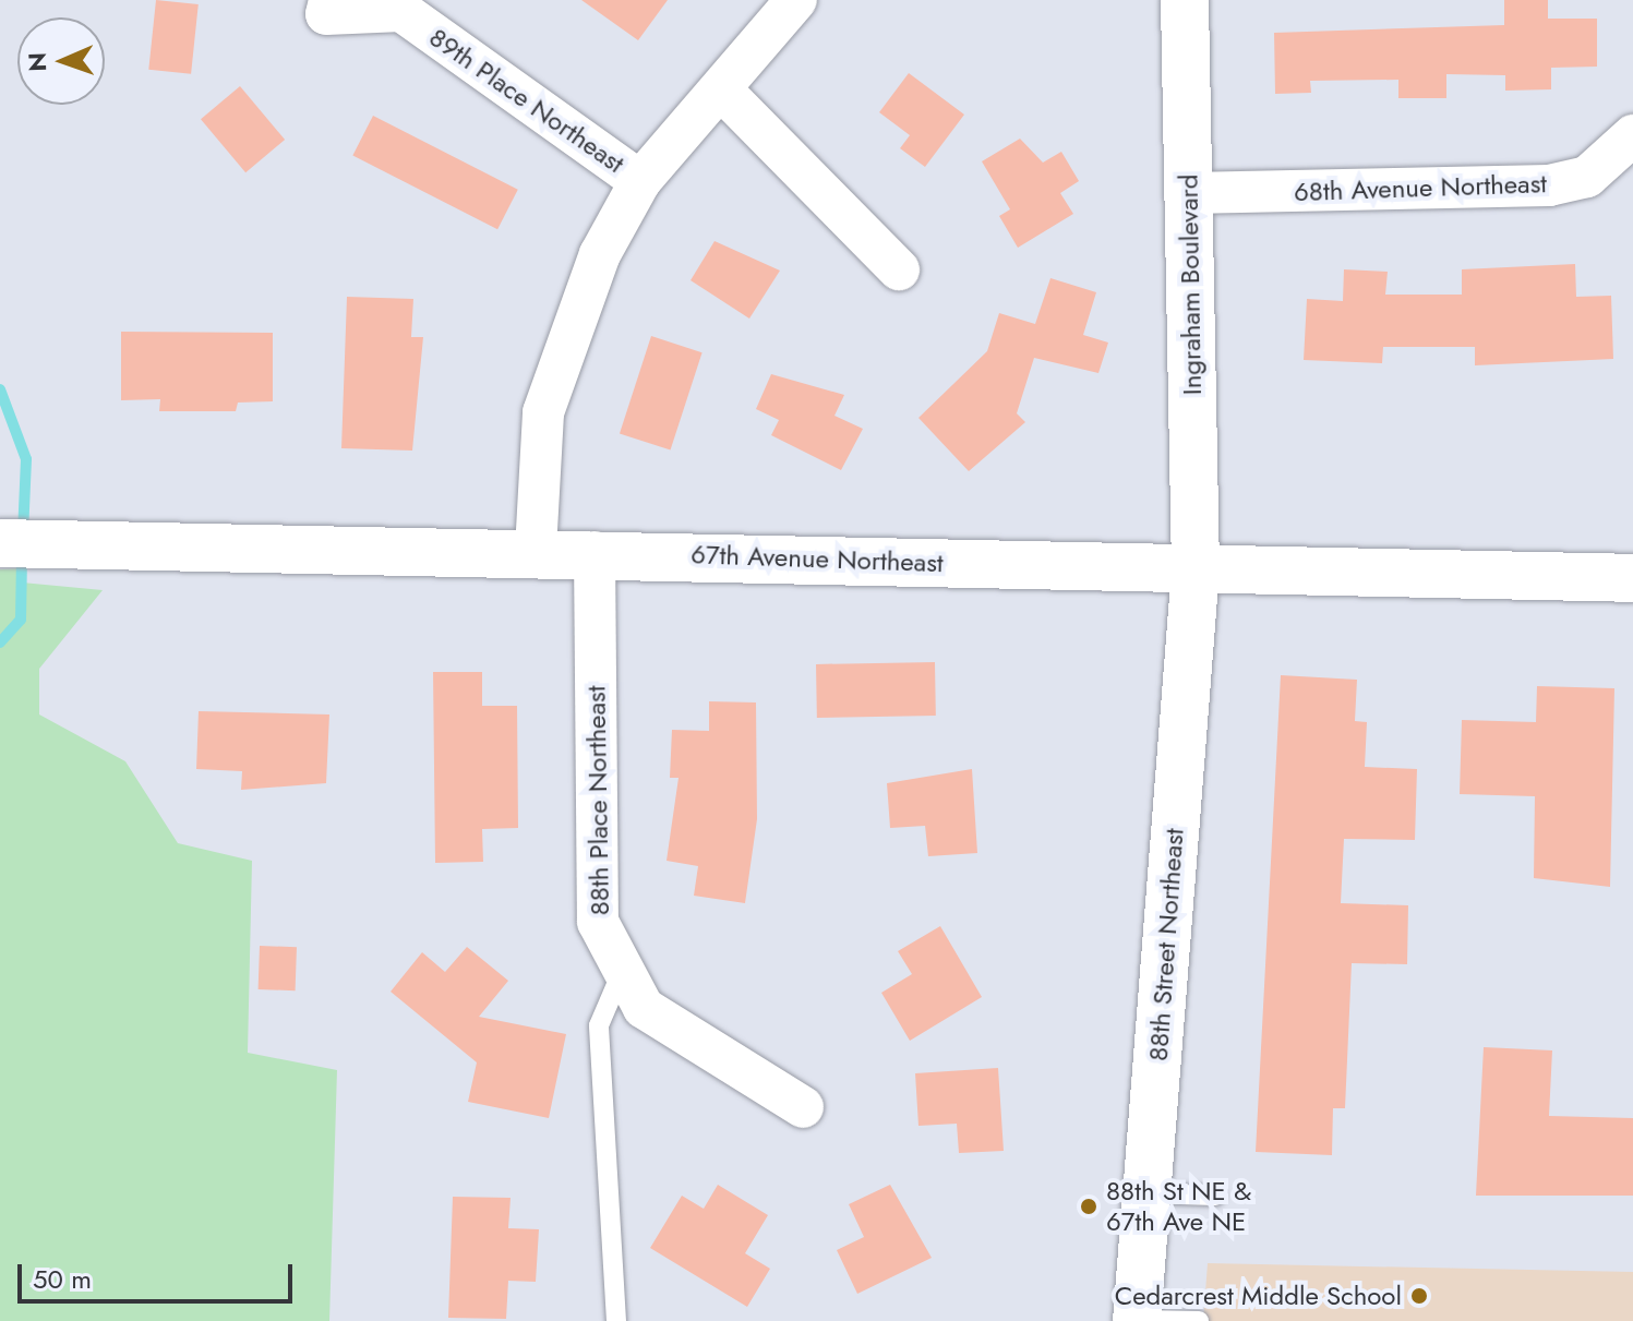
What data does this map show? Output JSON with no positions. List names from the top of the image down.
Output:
{
  "streets": {
    "main road": ["Ingraham Boulevard", "67th Avenue Northeast", "88th Street Northeast"],
    "street": ["89th Place Northeast", "68th Avenue Northeast", "88th Place Northeast"]
  },
  "crossings": [
    ["68th Avenue Northeast", "Ingraham Boulevard"],
    ["Ingraham Boulevard", "67th Avenue Northeast"],
    ["Ingraham Boulevard", "88th Street Northeast"],
    ["67th Avenue Northeast", "88th Place Northeast"],
    ["67th Avenue Northeast", "88th Street Northeast"]
  ],
  "places": ["88th St NE & 67th Ave NE", "Cedarcrest Middle School"],
  "scale_bar": "50 m",
  "north": "left"
}
